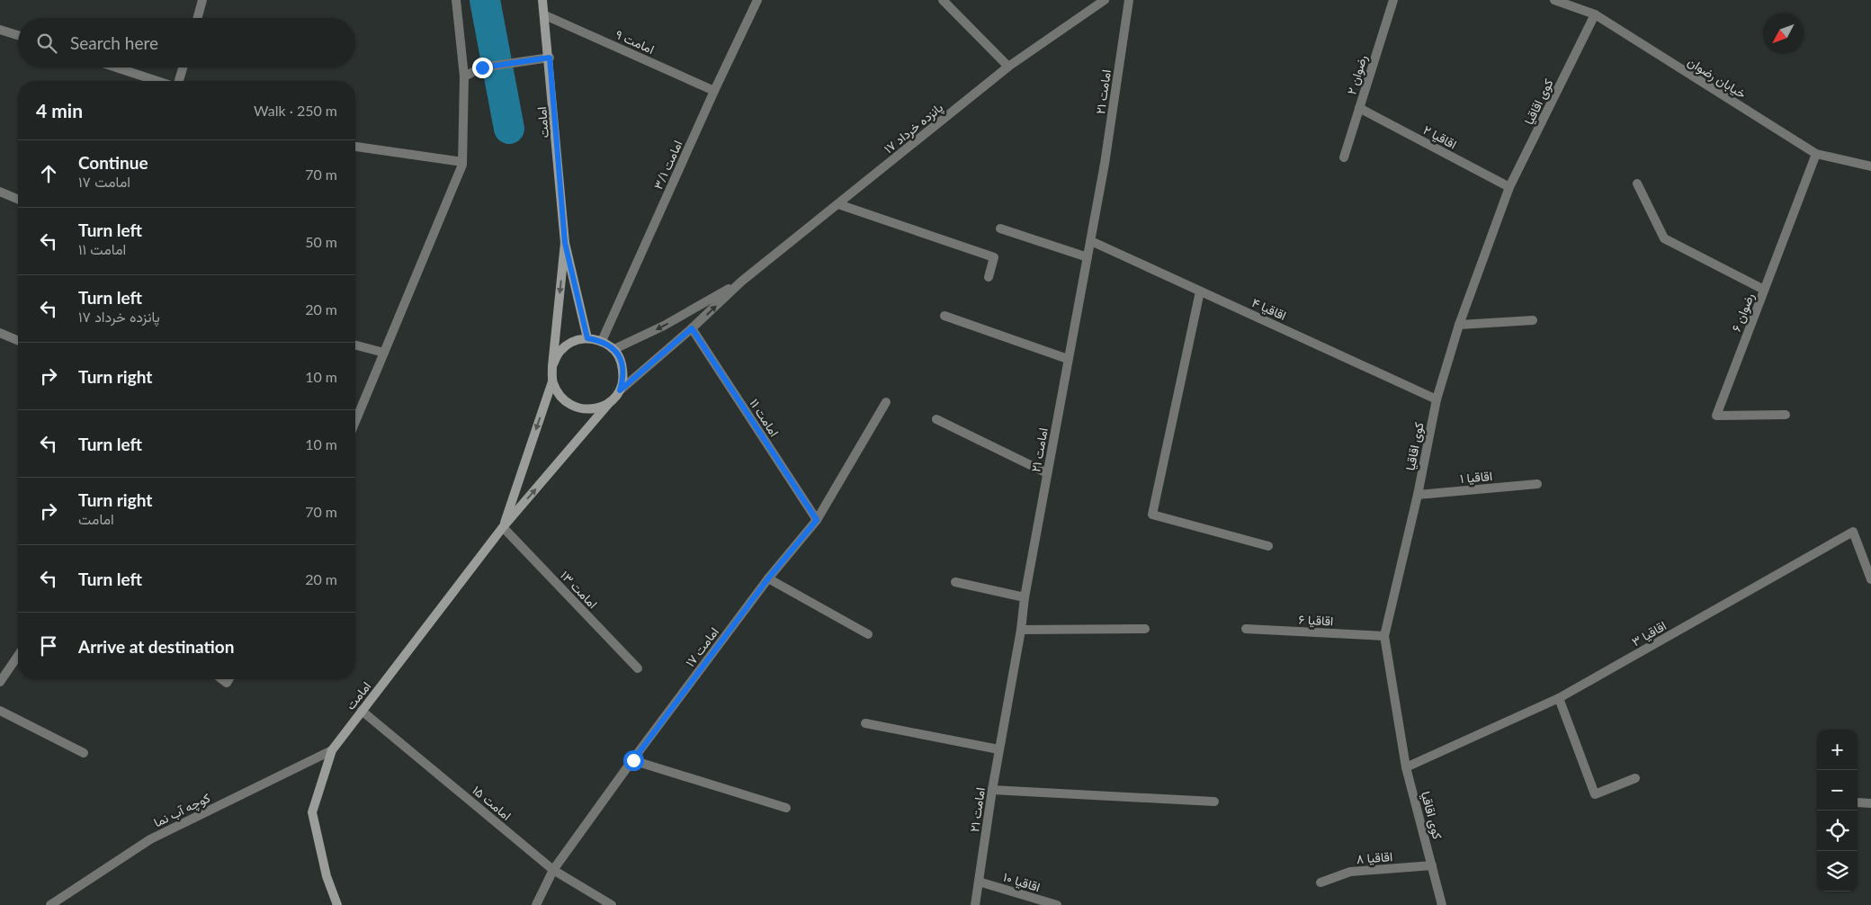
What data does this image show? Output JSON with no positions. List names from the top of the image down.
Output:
{
  "streets": {
    "street": [
      "امامت ۹",
      "رضوان ۲",
      "خیابان رضوان",
      "امامت ۲۱",
      "کوی اقاقیا",
      "امامت",
      "پانزده خرداد ۱۷",
      "اقاقیا ۲",
      "امامت ۳/۱",
      "اقاقیا ۴",
      "رضوان ۶",
      "امامت ۱۱",
      "اقاقیا ۱",
      "امامت ۱۳",
      "اقاقیا ۶",
      "اقاقیا ۳",
      "امامت ۱۷",
      "امامت ۱۵",
      "کوچه آب نما",
      "اقاقیا ۸",
      "اقاقیا ۱۰"
    ]
  },
  "crossings": [
    ["امامت ۹", "امامت"],
    ["امامت ۹", "امامت ۳/۱"],
    ["رضوان ۲", "اقاقیا ۲"],
    ["خیابان رضوان", "کوی اقاقیا"],
    ["خیابان رضوان", "رضوان ۶"],
    ["امامت ۲۱", "اقاقیا ۴"],
    ["امامت ۲۱", "اقاقیا ۱۰"],
    ["کوی اقاقیا", "اقاقیا ۲"],
    ["کوی اقاقیا", "اقاقیا ۴"],
    ["کوی اقاقیا", "اقاقیا ۱"],
    ["کوی اقاقیا", "اقاقیا ۶"],
    ["کوی اقاقیا", "اقاقیا ۳"],
    ["کوی اقاقیا", "اقاقیا ۸"],
    ["امامت", "پانزده خرداد ۱۷"],
    ["امامت", "امامت ۳/۱"],
    ["امامت", "امامت ۱۳"],
    ["امامت", "امامت ۱۵"],
    ["امامت", "کوچه آب نما"],
    ["پانزده خرداد ۱۷", "امامت ۳/۱"],
    ["پانزده خرداد ۱۷", "امامت ۱۱"],
    ["امامت ۱۱", "امامت ۱۷"],
    ["امامت ۱۷", "امامت ۱۵"]
  ],
  "north": "bottom left",
  "page": {
    "search": "Search here",
    "heading": ["4 min", "Walk · 250 m"],
    "list": [
      ["Continue", "امامت ۱۷", "70 m"],
      ["Turn left", "امامت ۱۱", "50 m"],
      ["Turn left", "پانزده خرداد ۱۷", "20 m"],
      ["Turn right", "10 m"],
      ["Turn left", "10 m"],
      ["Turn right", "امامت", "70 m"],
      ["Turn left", "20 m"],
      "Arrive at destination"
    ],
    "map_buttons": ["+", "−"]
  }
}
